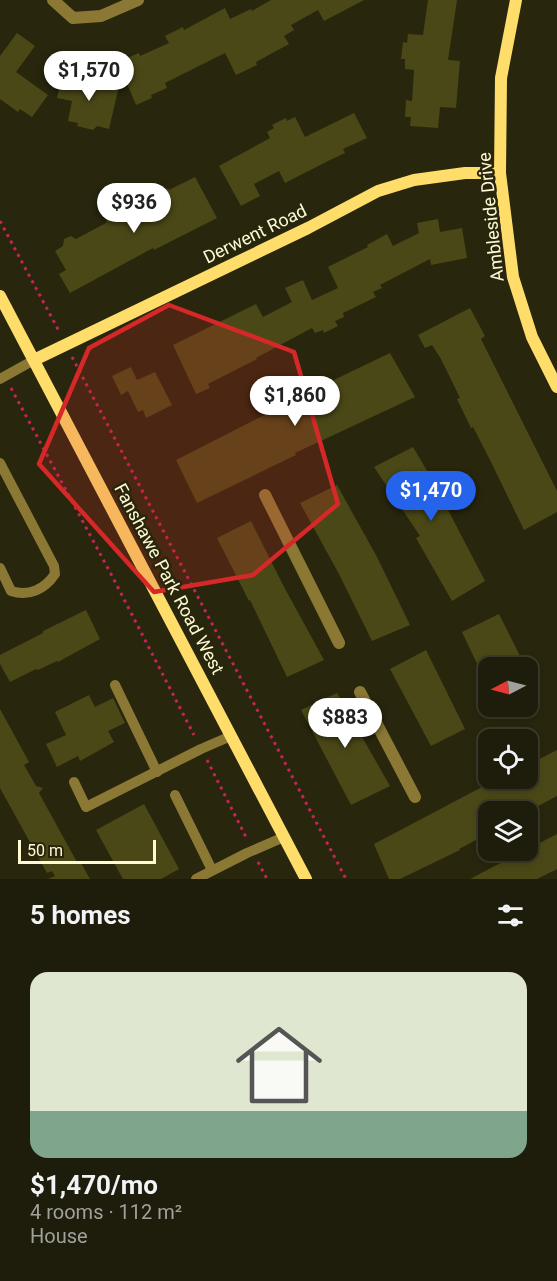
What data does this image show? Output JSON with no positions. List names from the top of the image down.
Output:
{
  "streets": {
    "street": ["Ambleside Drive", "Derwent Road", "Fanshawe Park Road West"]
  },
  "crossings": [
    ["Ambleside Drive", "Derwent Road"],
    ["Derwent Road", "Fanshawe Park Road West"]
  ],
  "scale_bar": "50 m",
  "north": "left",
  "page": {
    "price": [
      "$1,570",
      "$936",
      "$1,860",
      "$1,470",
      "$883"
    ],
    "scale": "50 m",
    "heading": "5 homes",
    "list": [
      {
        "name": "$1,470/mo",
        "note": "4 rooms · 112 m² · House"
      }
    ]
  }
}
